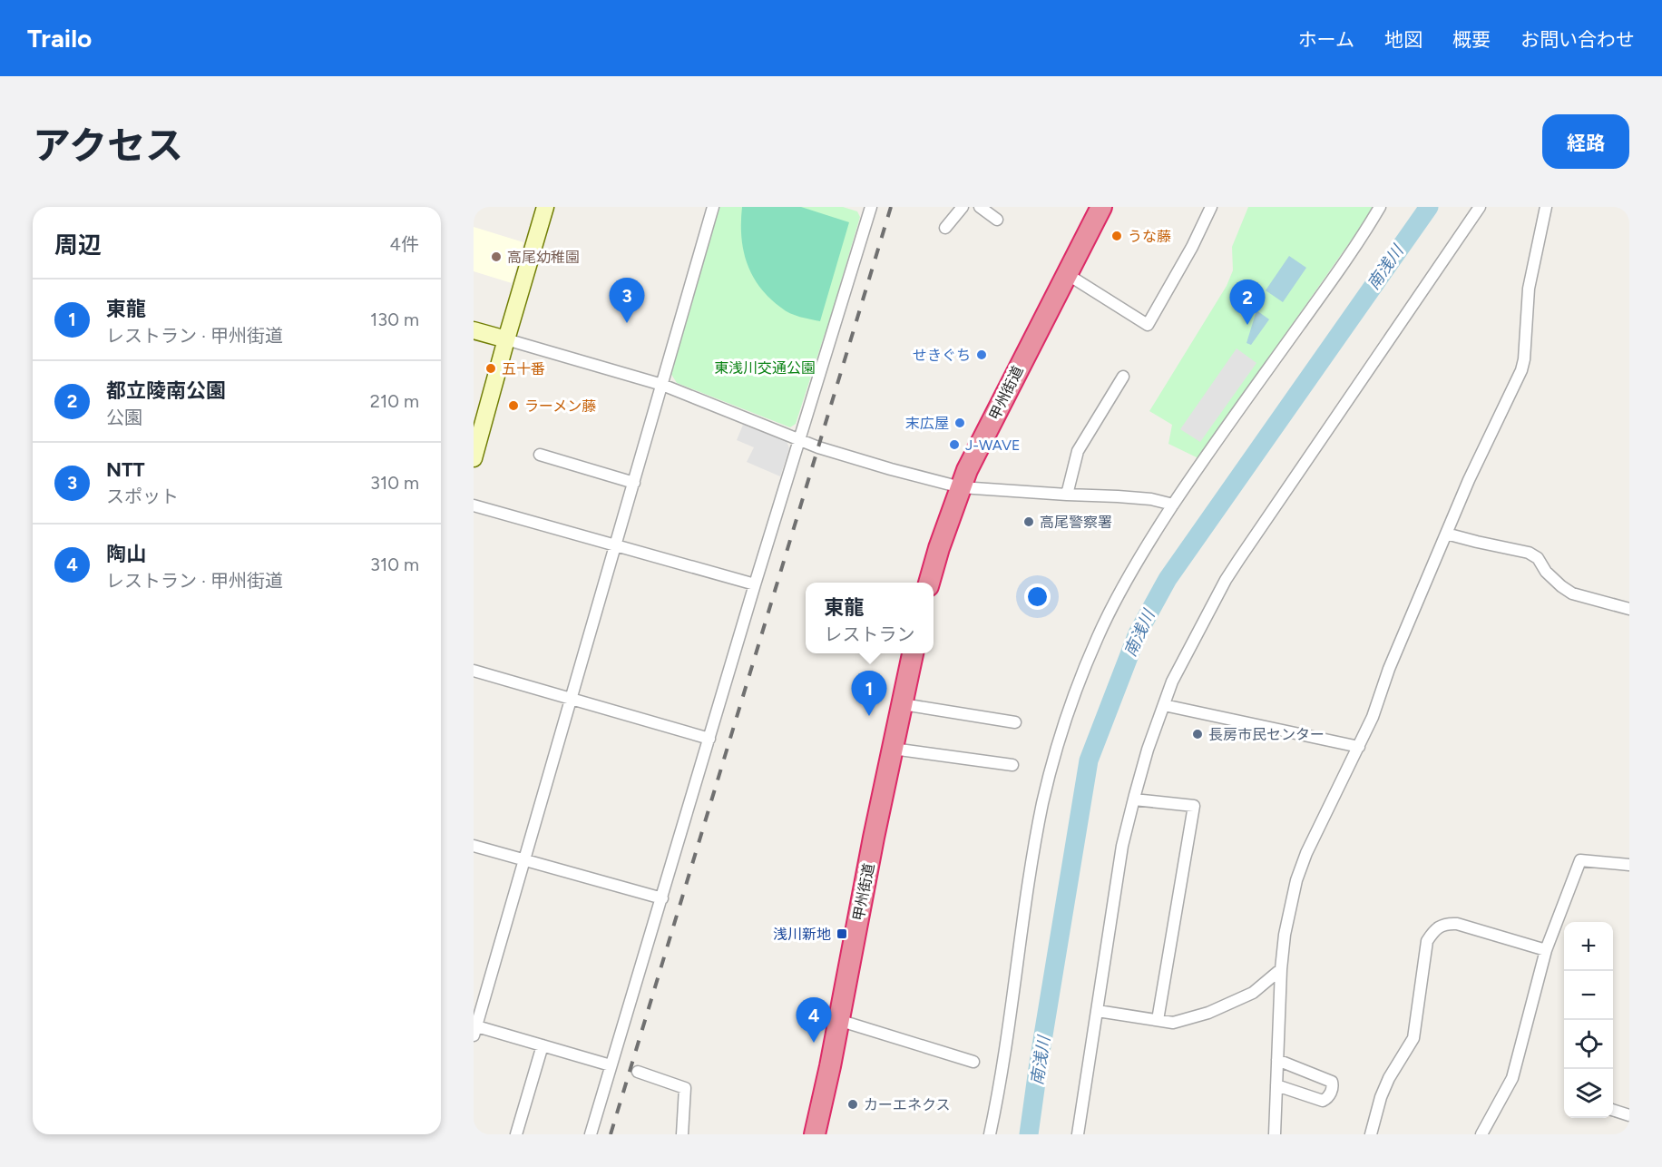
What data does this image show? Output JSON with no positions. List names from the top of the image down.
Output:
{
  "streets": {
    "highway": ["甲州街道"]
  },
  "water": ["南浅川"],
  "parks": ["東浅川交通公園"],
  "places": {
    "other": [
      "うな藤",
      "高尾幼稚園",
      "せきぐち",
      "五十番",
      "ラーメン藤",
      "末広屋",
      "J-WAVE",
      "高尾警察署",
      "長房市民センター",
      "カーエネクス"
    ],
    "transit": ["浅川新地"]
  },
  "page": {
    "header": "Trailo",
    "nav": [
      "ホーム",
      "地図",
      "概要",
      "お問い合わせ"
    ],
    "title": "アクセス",
    "buttons": "経路",
    "heading": ["周辺", "4件"],
    "list": [
      {
        "mark": "1",
        "name": "東龍",
        "note": "レストラン · 甲州街道",
        "value": "130 m"
      },
      {
        "mark": "2",
        "name": "都立陵南公園",
        "note": "公園",
        "value": "210 m"
      },
      {
        "mark": "3",
        "name": "NTT",
        "note": "スポット",
        "value": "310 m"
      },
      {
        "mark": "4",
        "name": "陶山",
        "note": "レストラン · 甲州街道",
        "value": "310 m"
      }
    ],
    "pins": [
      "3",
      "2",
      "1",
      "4"
    ],
    "popup": ["東龍", "レストラン"],
    "map_buttons": ["+", "−"]
  }
}
